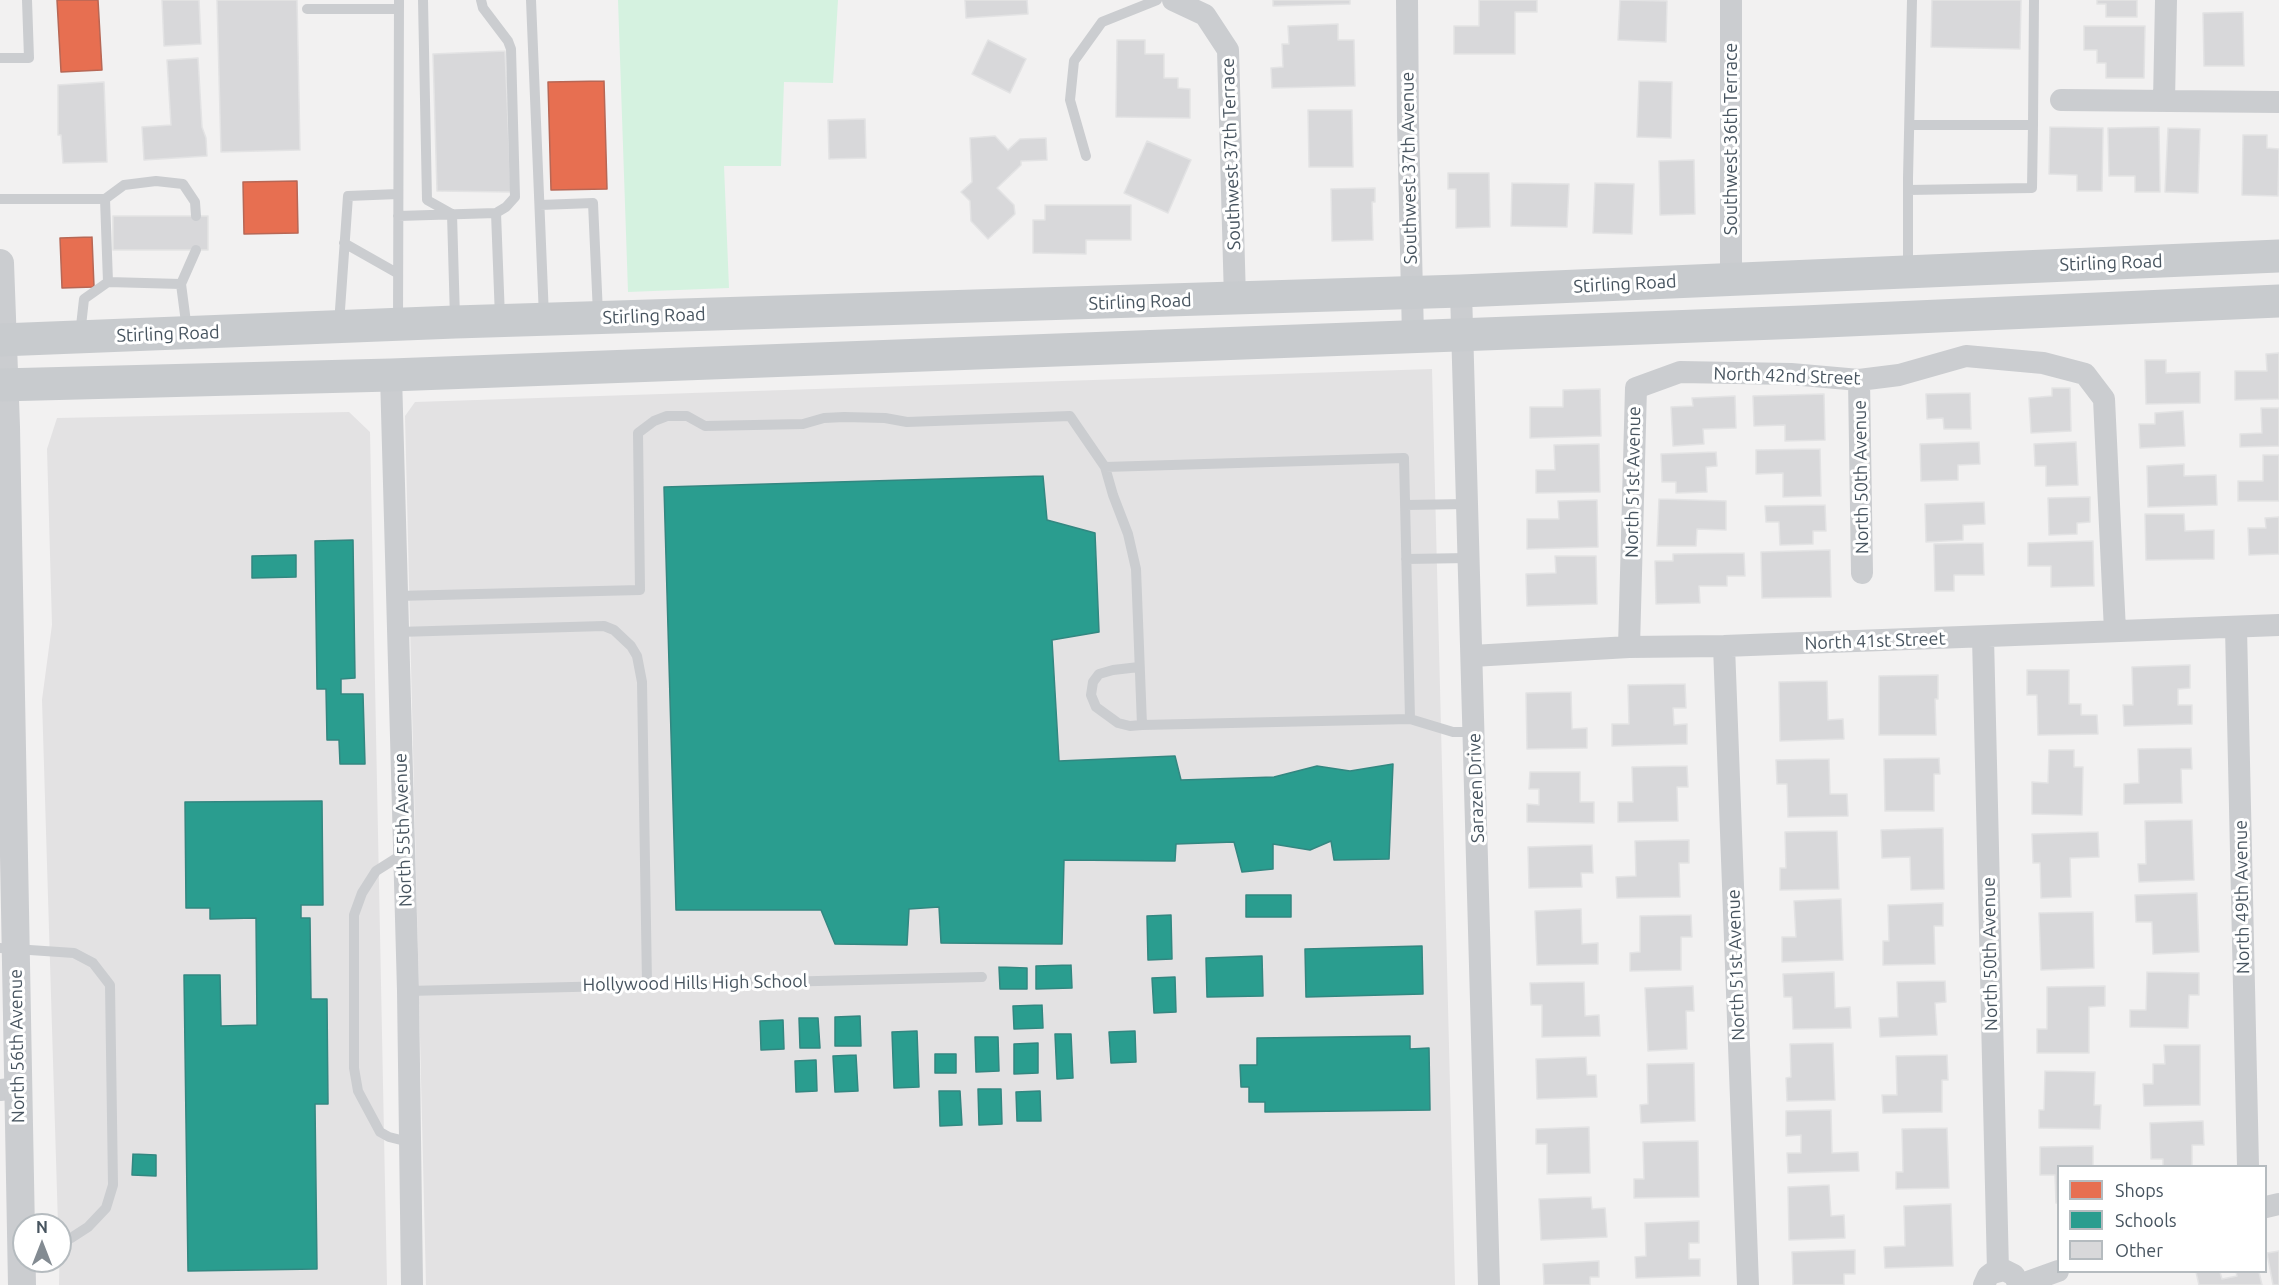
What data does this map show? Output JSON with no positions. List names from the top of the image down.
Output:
{
  "streets": {
    "main road": ["Stirling Road"],
    "street": [
      "Southwest 36th Terrace",
      "Southwest 37th Terrace",
      "Southwest 37th Avenue",
      "North 42nd Street",
      "North 50th Avenue",
      "North 51st Avenue",
      "North 41st Street",
      "Sarazen Drive",
      "North 55th Avenue",
      "North 49th Avenue",
      "North 56th Avenue"
    ],
    "lane": ["Hollywood Hills High School"]
  },
  "crossings": [
    ["Southwest 36th Terrace", "Stirling Road"],
    ["Southwest 37th Terrace", "Stirling Road"],
    ["Southwest 37th Avenue", "Stirling Road"],
    ["Stirling Road", "Sarazen Drive"],
    ["Stirling Road", "North 56th Avenue"],
    ["North 42nd Street", "North 50th Avenue"],
    ["North 42nd Street", "North 51st Avenue"],
    ["North 42nd Street", "North 41st Street"],
    ["North 50th Avenue", "North 41st Street"],
    ["North 51st Avenue", "North 41st Street"],
    ["North 41st Street", "Sarazen Drive"],
    ["North 41st Street", "North 49th Avenue"],
    ["North 55th Avenue", "Hollywood Hills High School"]
  ],
  "legend": ["Shops", "Schools", "Other"],
  "north": "top"
}
